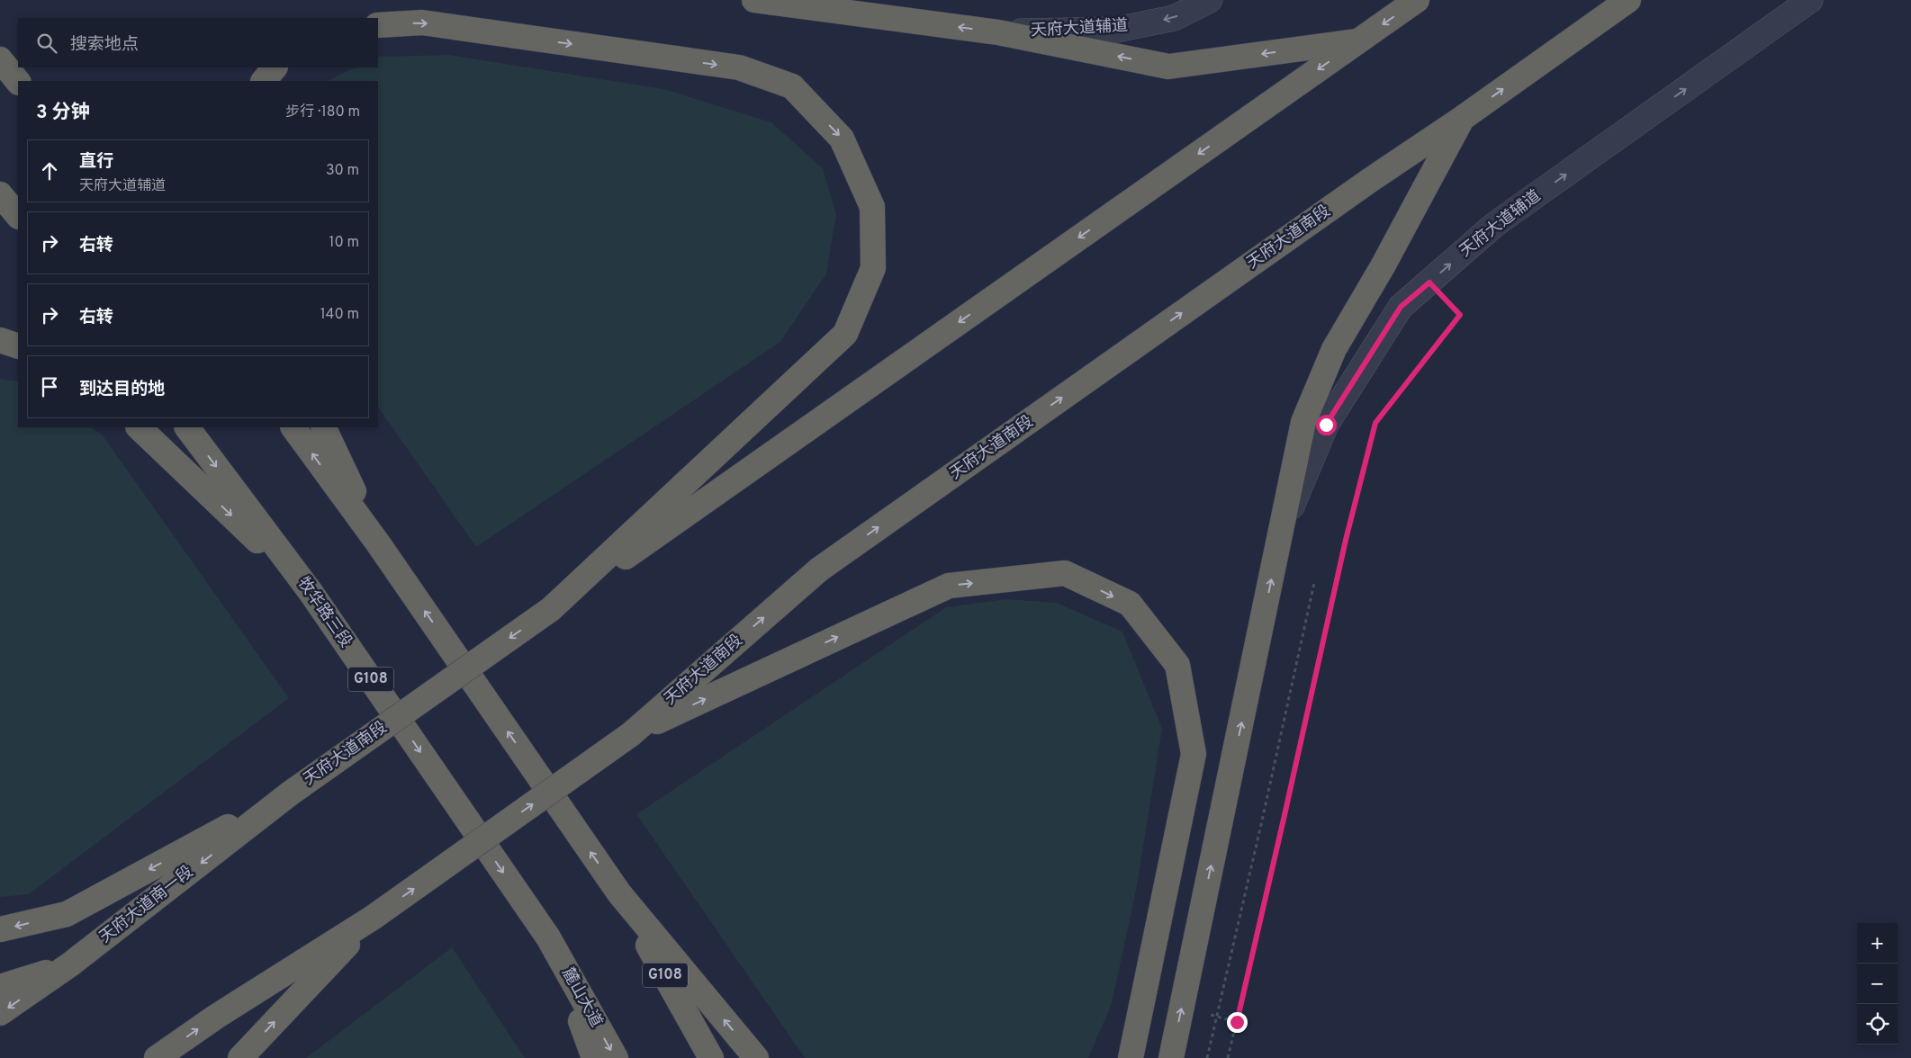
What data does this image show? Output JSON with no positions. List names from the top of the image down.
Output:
{
  "streets": {
    "highway": [
      "天府大道南段",
      "牧华路三段",
      "G108",
      "天府大道南一段",
      "麓山大道"
    ],
    "street": ["天府大道辅道"]
  },
  "crossings": [
    ["天府大道南段", "天府大道南一段"],
    ["牧华路三段", "麓山大道"]
  ],
  "page": {
    "search": "搜索地点",
    "heading": ["3 分钟", "步行 · 180 m"],
    "list": [
      ["直行", "天府大道辅道", "30 m"],
      ["右转", "10 m"],
      ["右转", "140 m"],
      "到达目的地"
    ],
    "map_buttons": ["+", "−"]
  }
}
